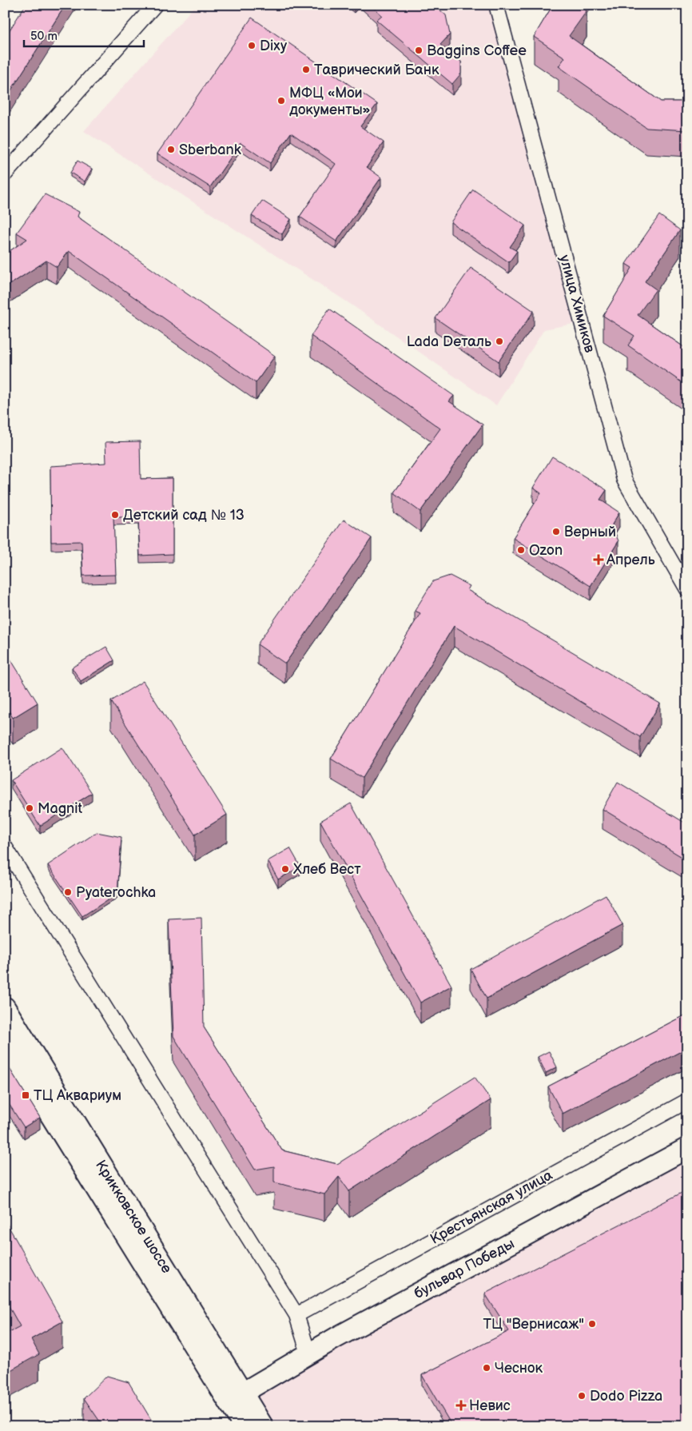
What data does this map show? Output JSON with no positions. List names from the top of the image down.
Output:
{
  "streets": {
    "main road": ["Крикковское шоссе", "бульвар Победы"],
    "street": ["улица Химиков", "Крестьянская улица"]
  },
  "crossings": [
    ["Крикковское шоссе", "бульвар Победы"]
  ],
  "places": {
    "other": [
      "Dixy",
      "Baggins Coffee",
      "Таврический Банк",
      "МФЦ «Мои документы»",
      "Sberbank",
      "Lada Dеталь",
      "Детский сад № 13",
      "Верный",
      "Ozon",
      "Magnit",
      "Хлеб Вест",
      "Pyaterochka",
      "ТЦ \"Вернисаж\"",
      "Чеснок",
      "Dodo Pizza"
    ],
    "health": ["Апрель", "Невис"],
    "transit": ["ТЦ Аквариум"]
  },
  "scale_bar": "50 m"
}
